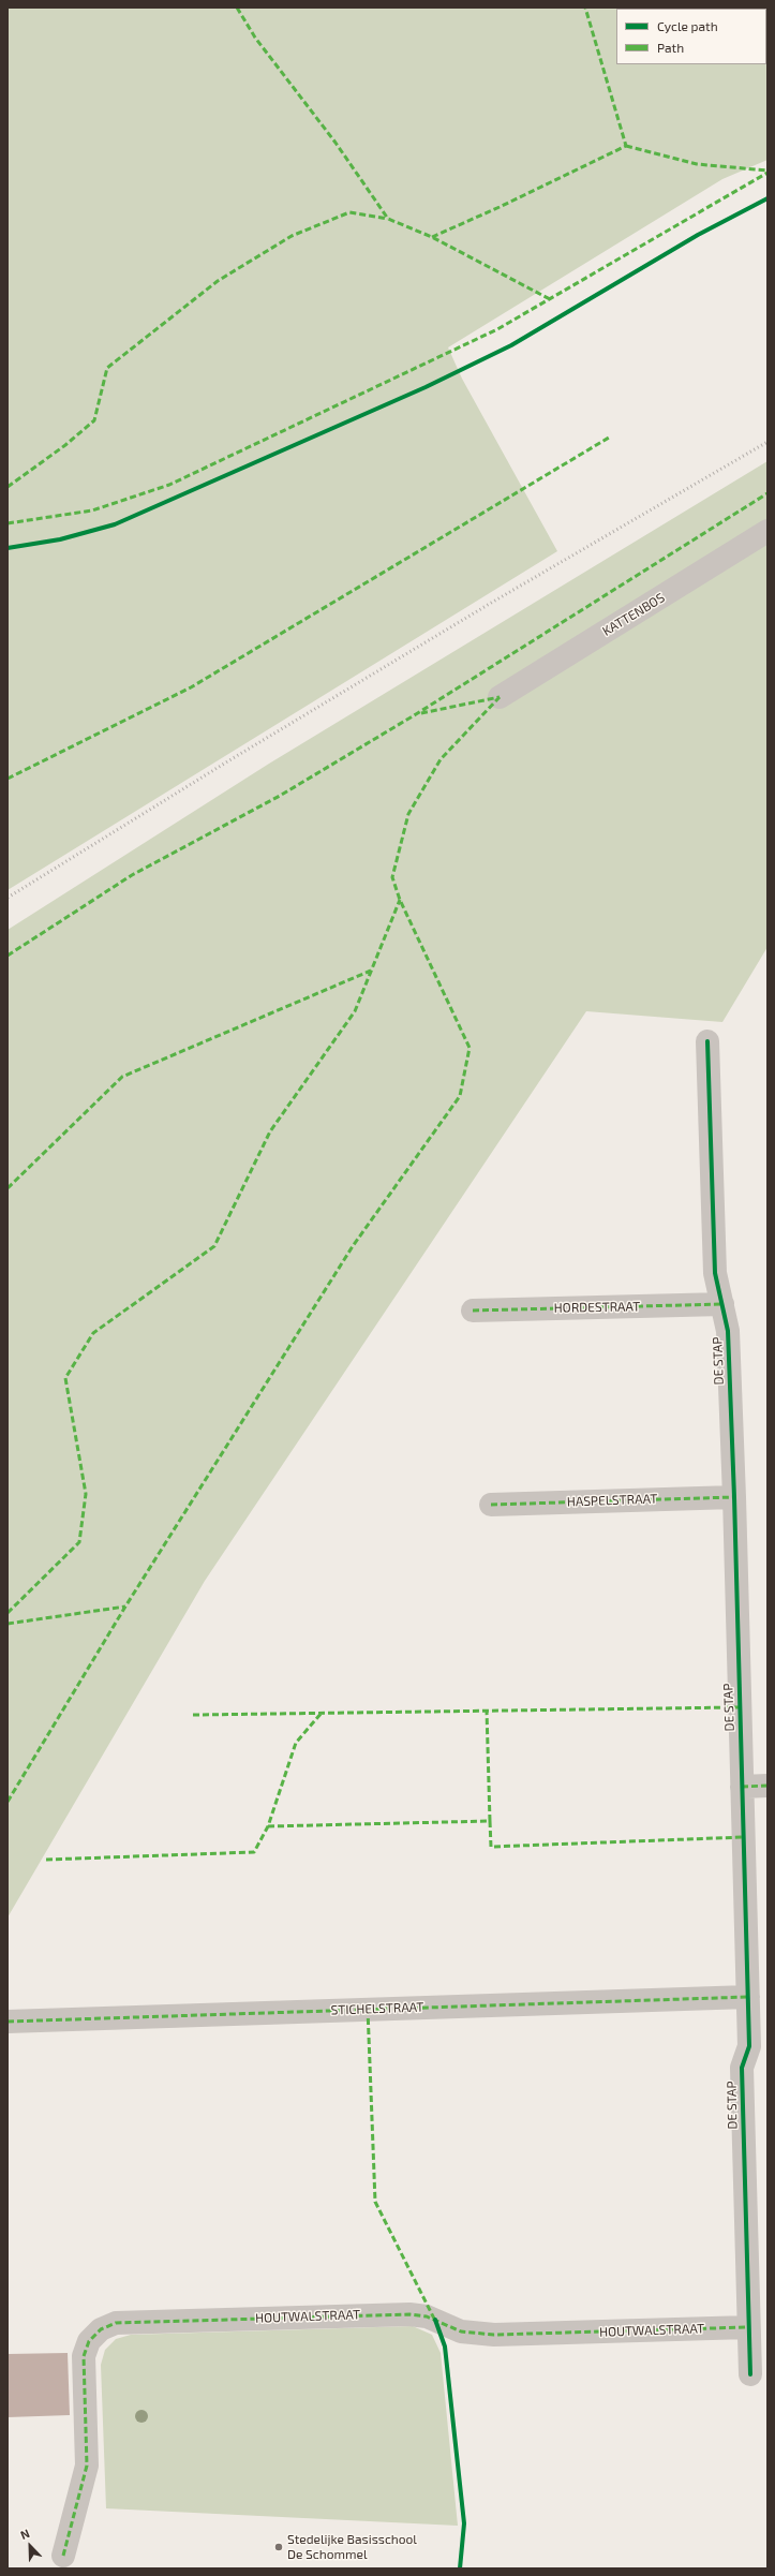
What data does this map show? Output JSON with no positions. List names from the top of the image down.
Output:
{
  "streets": {
    "street": [
      "KATTENBOS",
      "HORDESTRAAT",
      "DE STAP",
      "HASPELSTRAAT",
      "STICHELSTRAAT",
      "HOUTWALSTRAAT"
    ]
  },
  "crossings": [
    ["HORDESTRAAT", "DE STAP"],
    ["DE STAP", "HASPELSTRAAT"],
    ["DE STAP", "STICHELSTRAAT"],
    ["DE STAP", "HOUTWALSTRAAT"]
  ],
  "places": ["Stedelijke Basisschool De Schommel"],
  "legend": ["Cycle path", "Path"],
  "north": "top left"
}
